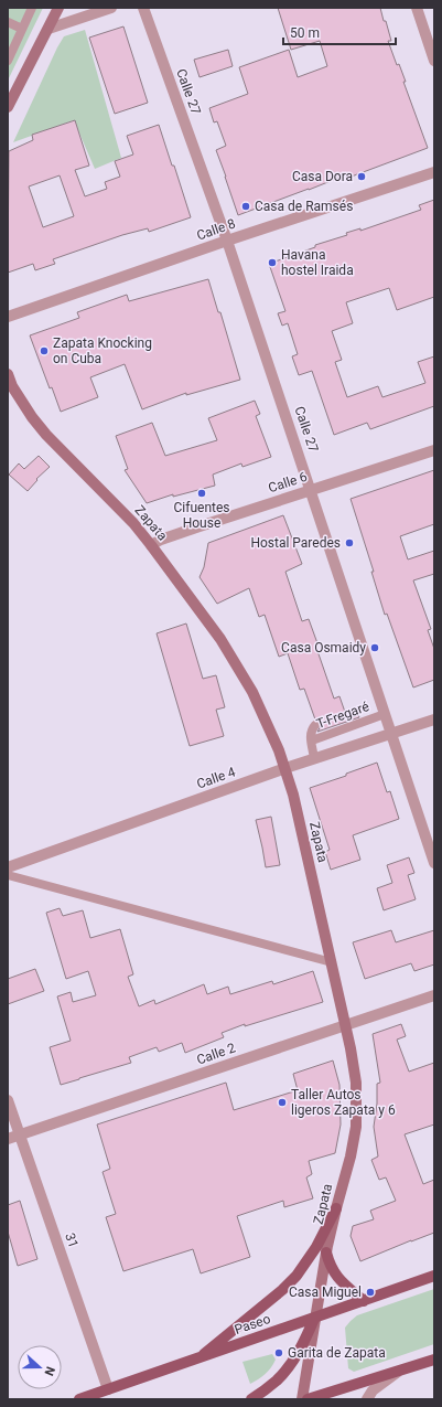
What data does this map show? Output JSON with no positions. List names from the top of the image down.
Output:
{
  "streets": {
    "main road": ["Zapata", "Paseo"],
    "street": [
      "Calle 27",
      "Calle 8",
      "Calle 6",
      "Calle 4",
      "Calle 2",
      "31"
    ],
    "lane": ["T-Fregaré"]
  },
  "crossings": [
    ["Calle 27", "Calle 8"],
    ["Calle 27", "Calle 6"],
    ["Calle 27", "T-Fregaré"],
    ["Calle 27", "Calle 4"],
    ["Calle 6", "Zapata"],
    ["Zapata", "Calle 4"],
    ["Zapata", "Calle 2"],
    ["Zapata", "Paseo"],
    ["T-Fregaré", "Calle 4"],
    ["Calle 2", "31"],
    ["31", "Paseo"]
  ],
  "places": [
    "Casa Dora",
    "Casa de Ramsés",
    "Havana hostel Iraida",
    "Zapata Knocking on Cuba",
    "Cifuentes House",
    "Hostal Paredes",
    "Casa Osmaidy",
    "Taller Autos ligeros Zapata y 6",
    "Casa Miguel",
    "Garita de Zapata"
  ],
  "scale_bar": "50 m",
  "north": "right"
}
